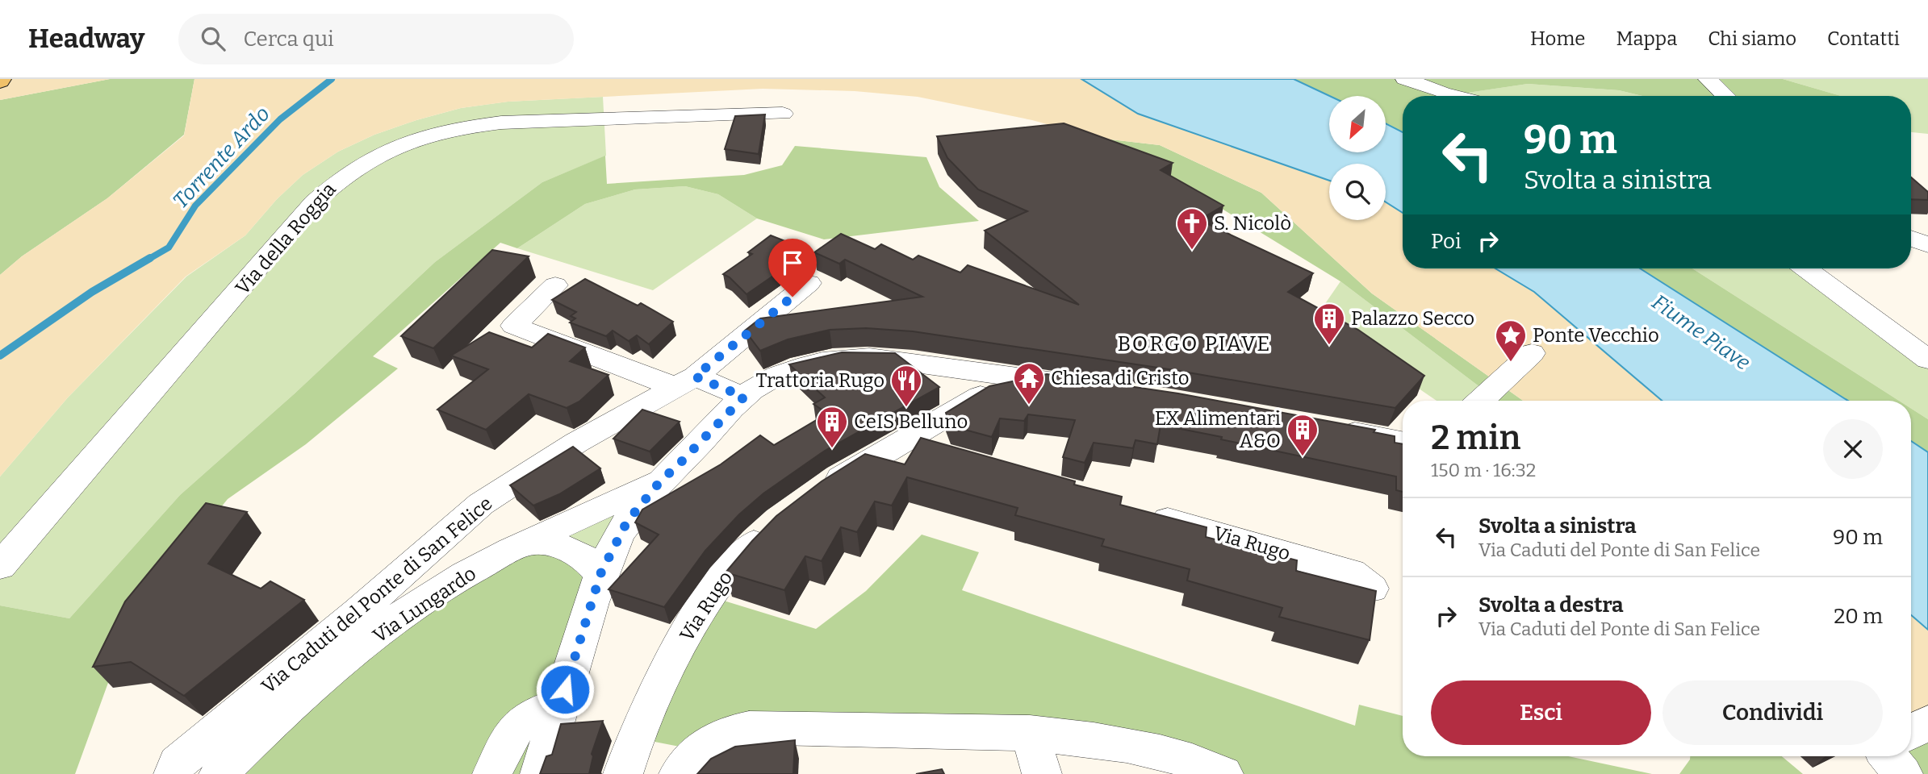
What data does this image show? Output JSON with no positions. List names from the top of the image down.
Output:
{
  "streets": {
    "street": [
      "Via della Roggia",
      "Via Rugo",
      "Via Caduti del Ponte di San Felice",
      "Via Lungardo"
    ]
  },
  "districts": ["BORGO PIAVE"],
  "water": ["Torrente Ardo", "Fiume Piave"],
  "places": {
    "church": ["S. Nicolò"],
    "building": ["Palazzo Secco", "CeIS Belluno", "EX Alimentari A&O"],
    "place": ["Ponte Vecchio"],
    "temple": ["Chiesa di Cristo"],
    "restaurant": ["Trattoria Rugo"]
  },
  "north": "bottom left",
  "page": {
    "header": "Headway",
    "search": "Cerca qui",
    "nav": [
      "Home",
      "Mappa",
      "Chi siamo",
      "Contatti"
    ],
    "turn": ["90 m", "Svolta a sinistra"],
    "then": "Poi",
    "heading": ["2 min", "150 m · 16:32"],
    "list": [
      {
        "name": "Svolta a sinistra",
        "note": "Via Caduti del Ponte di San Felice",
        "value": "90 m"
      },
      {
        "name": "Svolta a destra",
        "note": "Via Caduti del Ponte di San Felice",
        "value": "20 m"
      }
    ],
    "buttons": ["Esci", "Condividi"]
  }
}
